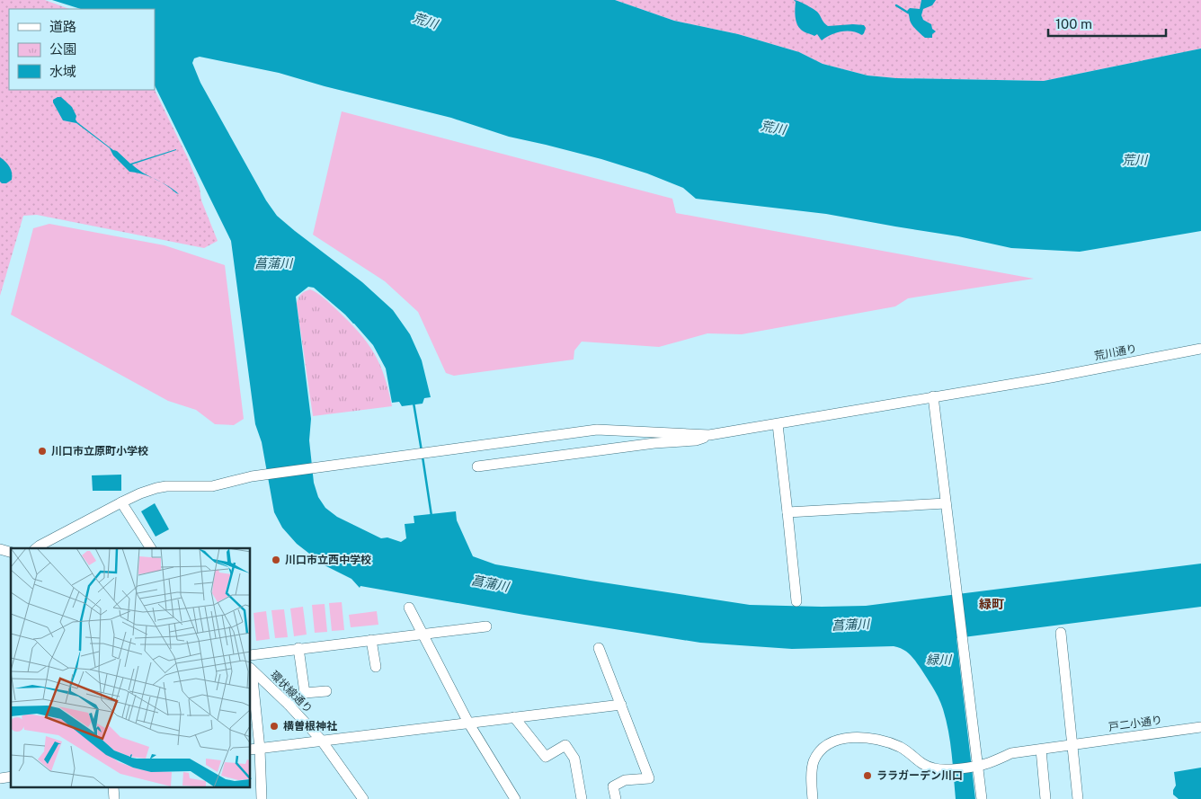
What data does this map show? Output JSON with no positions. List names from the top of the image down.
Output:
{
  "streets": {
    "street": ["荒川通り", "環状線通り", "戸二小通り"]
  },
  "districts": ["緑町"],
  "water": ["荒川", "菖蒲川", "緑川"],
  "places": [
    "川口市立原町小学校",
    "川口市立西中学校",
    "横曽根神社",
    "ララガーデン川口"
  ],
  "legend": ["道路", "公園", "水域"],
  "scale_bar": "100 m"
}
